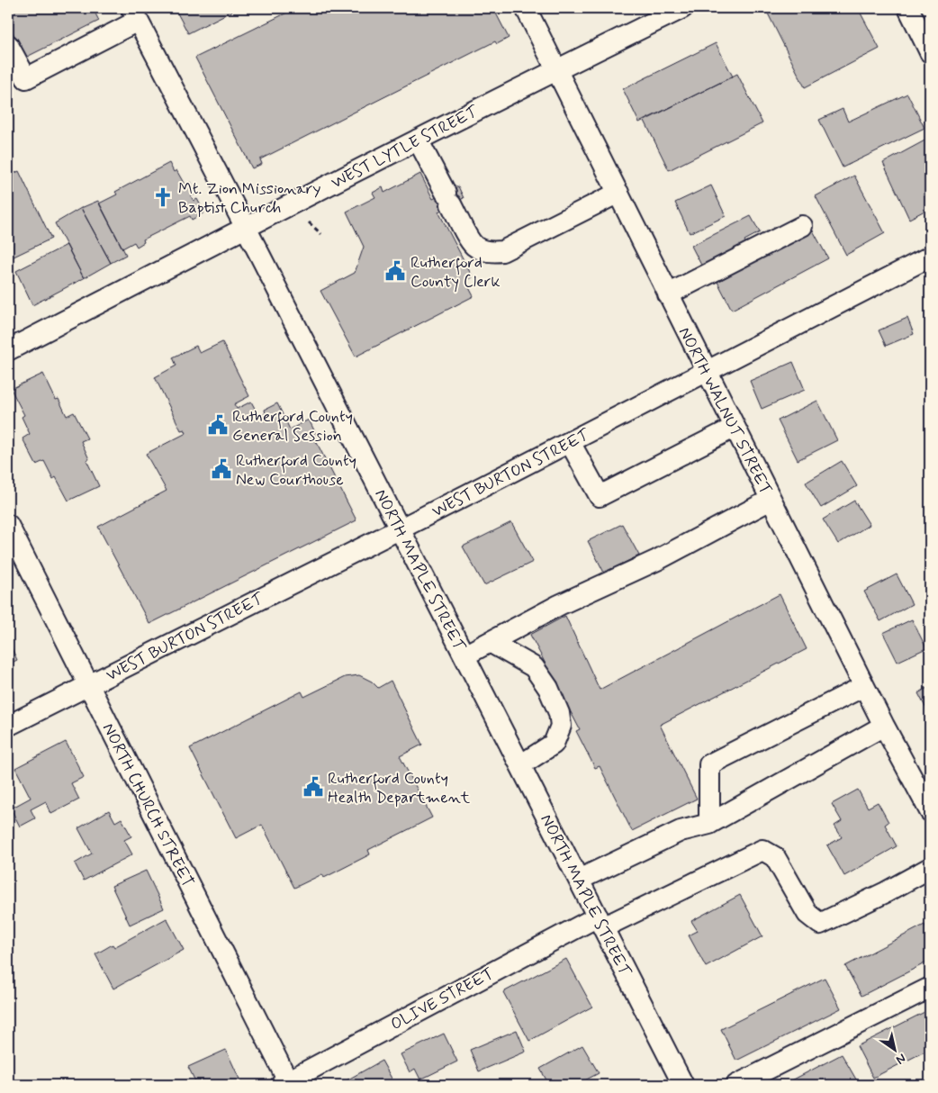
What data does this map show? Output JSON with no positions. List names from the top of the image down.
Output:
{
  "streets": {
    "street": [
      "WEST LYTLE STREET",
      "NORTH WALNUT STREET",
      "WEST BURTON STREET",
      "NORTH MAPLE STREET",
      "NORTH CHURCH STREET",
      "OLIVE STREET"
    ]
  },
  "crossings": [
    ["WEST LYTLE STREET", "NORTH WALNUT STREET"],
    ["WEST LYTLE STREET", "NORTH MAPLE STREET"],
    ["NORTH WALNUT STREET", "WEST BURTON STREET"],
    ["WEST BURTON STREET", "NORTH MAPLE STREET"],
    ["WEST BURTON STREET", "NORTH CHURCH STREET"],
    ["NORTH MAPLE STREET", "OLIVE STREET"],
    ["NORTH CHURCH STREET", "OLIVE STREET"]
  ],
  "places": {
    "church": ["Mt. Zion Missionary Baptist Church"],
    "public building": [
      "Rutherford County Clerk",
      "Rutherford County General Session",
      "Rutherford County New Courthouse",
      "Rutherford County Health Department"
    ]
  },
  "north": "bottom right"
}
